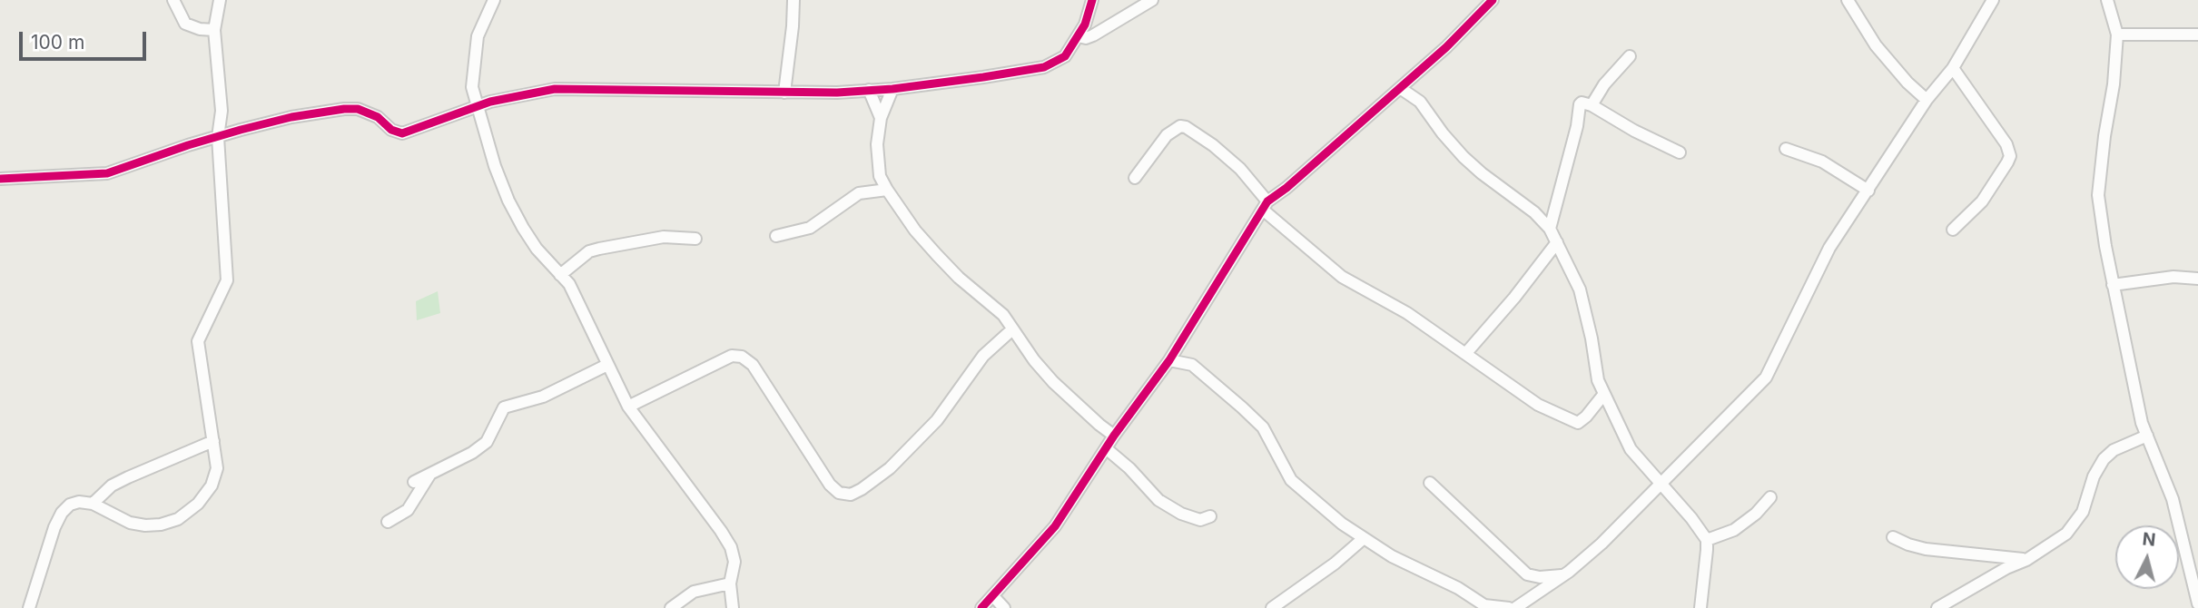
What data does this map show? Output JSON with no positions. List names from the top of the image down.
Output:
{
  "scale_bar": "100 m",
  "north": "top"
}
